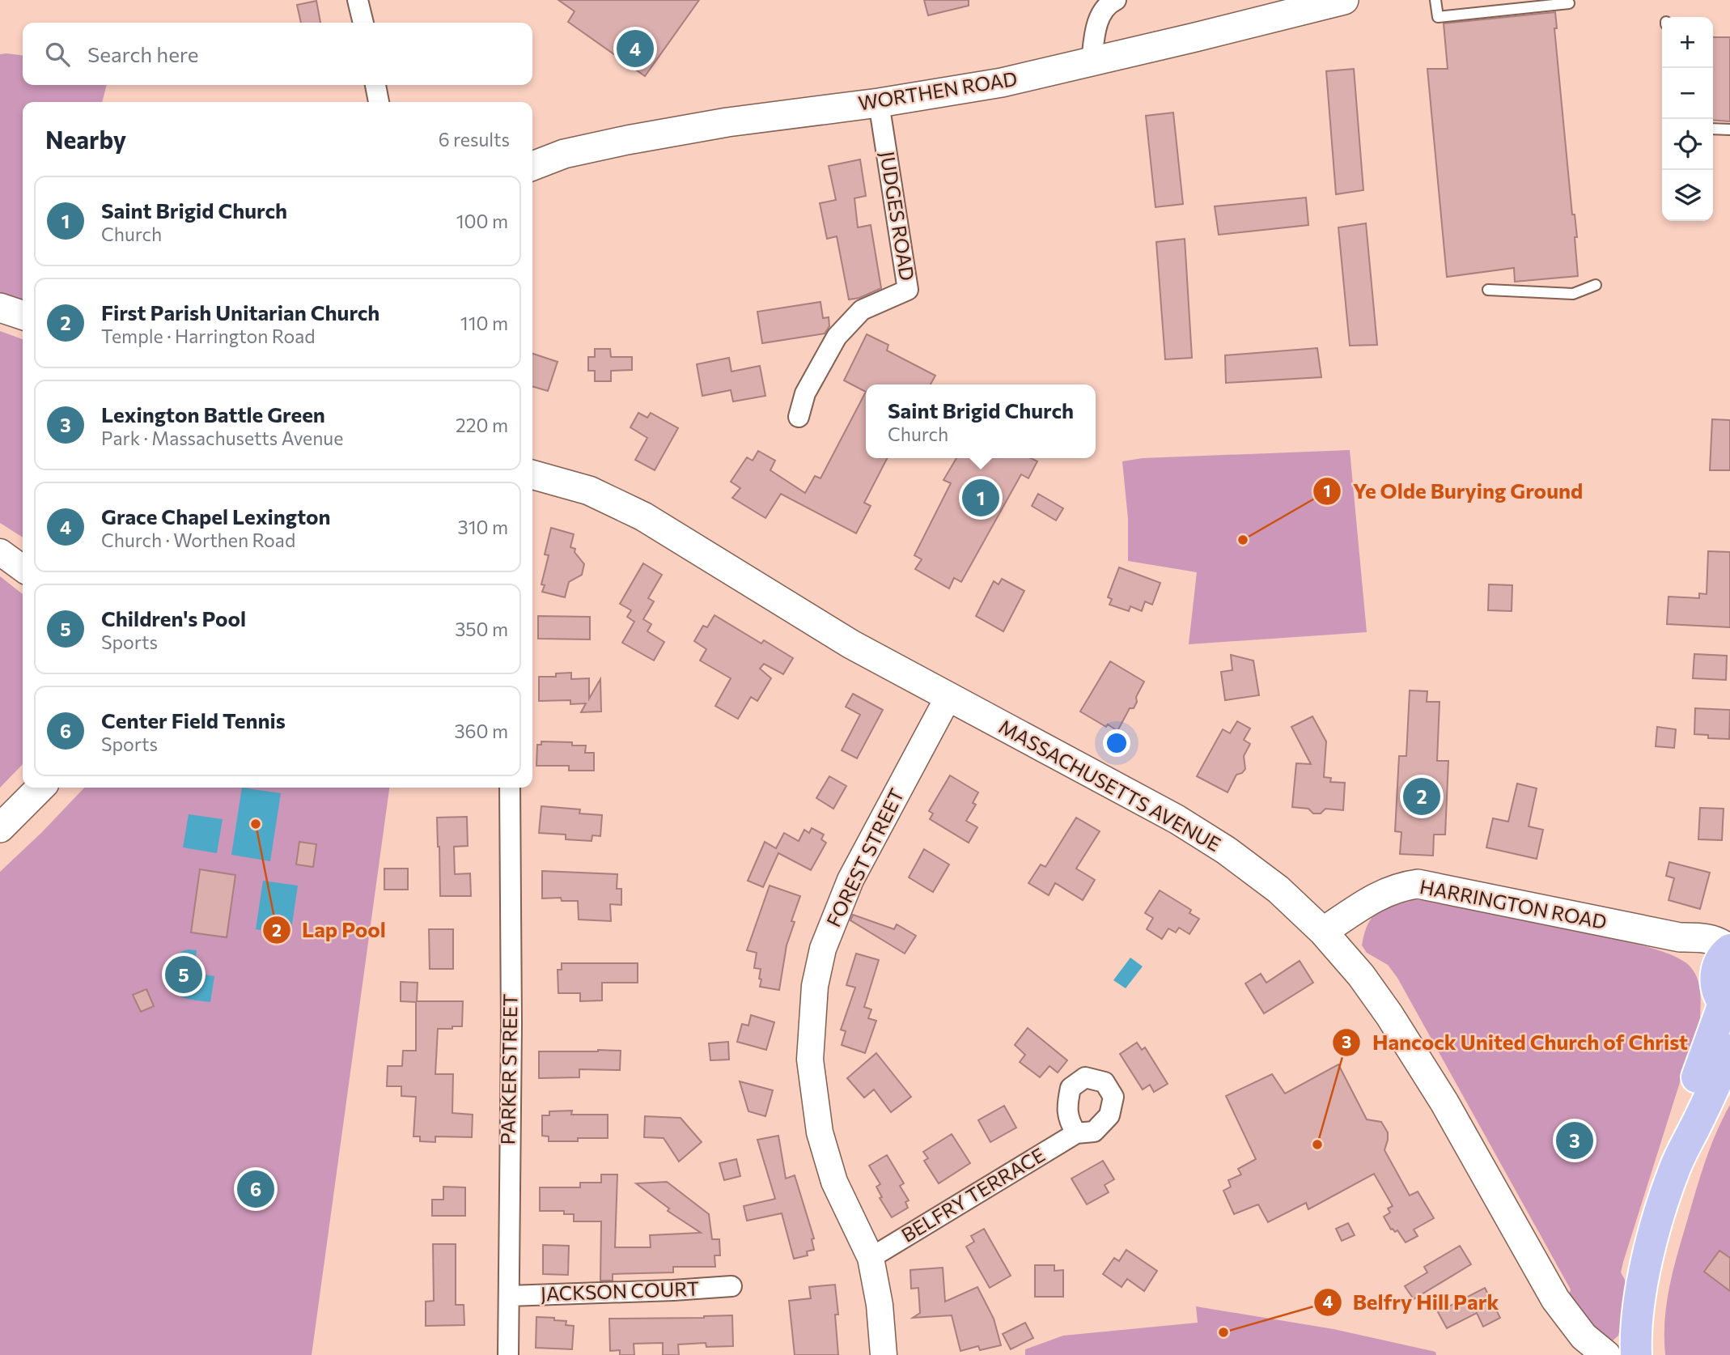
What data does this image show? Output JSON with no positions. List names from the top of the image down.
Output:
{
  "streets": {
    "main road": ["WORTHEN ROAD", "MASSACHUSETTS AVENUE", "HARRINGTON ROAD"],
    "street": [
      "JUDGES ROAD",
      "FOREST STREET",
      "PARKER STREET",
      "BELFRY TERRACE",
      "JACKSON COURT"
    ]
  },
  "crossings": [
    ["WORTHEN ROAD", "JUDGES ROAD"],
    ["MASSACHUSETTS AVENUE", "FOREST STREET"],
    ["MASSACHUSETTS AVENUE", "HARRINGTON ROAD"],
    ["FOREST STREET", "BELFRY TERRACE"],
    ["PARKER STREET", "JACKSON COURT"]
  ],
  "places": [
    "Ye Olde Burying Ground",
    "Lap Pool",
    "Hancock United Church of Christ",
    "Belfry Hill Park"
  ],
  "page": {
    "map_buttons": ["+", "−"],
    "search": "Search here",
    "pins": [
      "4",
      "1",
      "2",
      "5",
      "3",
      "6"
    ],
    "heading": ["Nearby", "6 results"],
    "list": [
      {
        "mark": "1",
        "name": "Saint Brigid Church",
        "note": "Church",
        "value": "100 m"
      },
      {
        "mark": "2",
        "name": "First Parish Unitarian Church",
        "note": "Temple · Harrington Road",
        "value": "110 m"
      },
      {
        "mark": "3",
        "name": "Lexington Battle Green",
        "note": "Park · Massachusetts Avenue",
        "value": "220 m"
      },
      {
        "mark": "4",
        "name": "Grace Chapel Lexington",
        "note": "Church · Worthen Road",
        "value": "310 m"
      },
      {
        "mark": "5",
        "name": "Children's Pool",
        "note": "Sports",
        "value": "350 m"
      },
      {
        "mark": "6",
        "name": "Center Field Tennis",
        "note": "Sports",
        "value": "360 m"
      }
    ],
    "popup": ["Saint Brigid Church", "Church"]
  }
}
